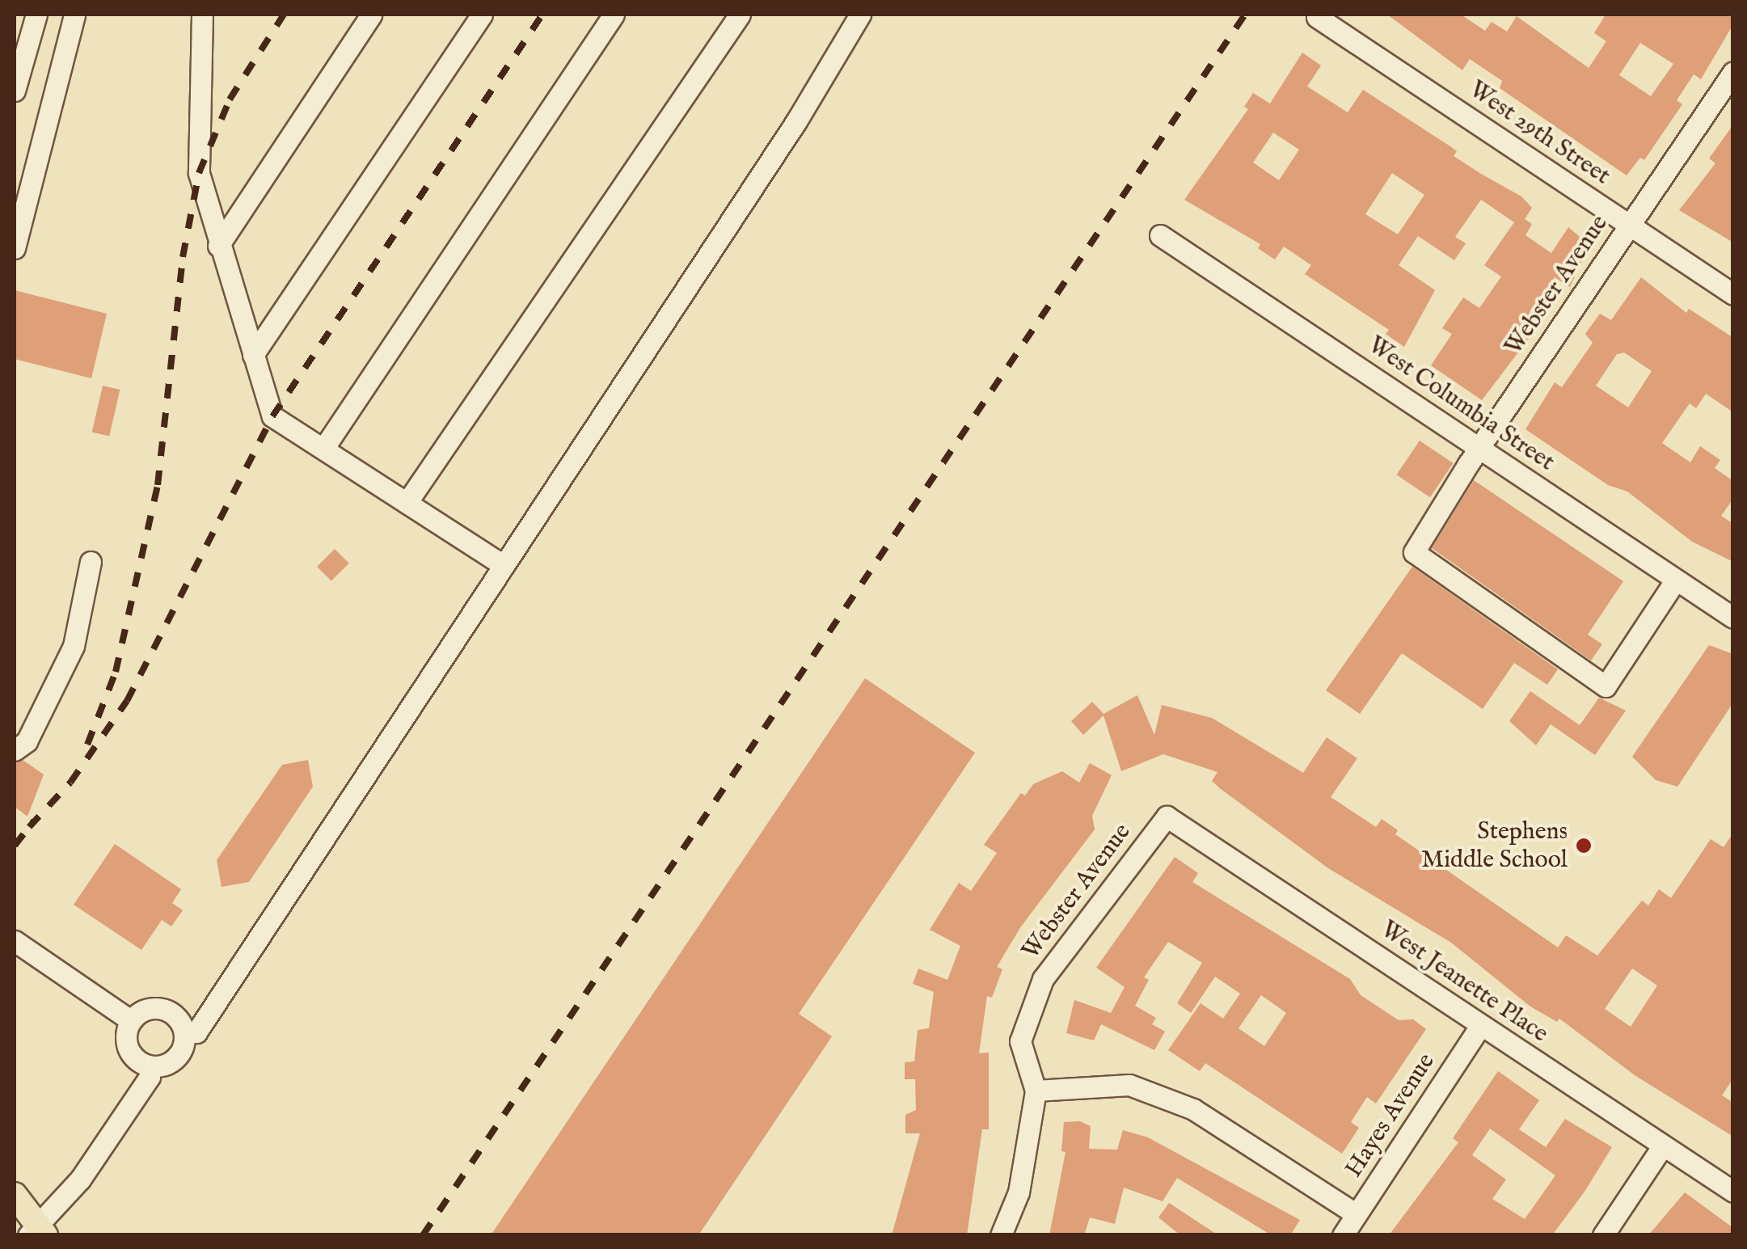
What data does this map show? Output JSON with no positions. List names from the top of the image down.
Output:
{
  "streets": {
    "street": [
      "West 29th Street",
      "Webster Avenue",
      "West Columbia Street",
      "West Jeanette Place",
      "Hayes Avenue"
    ]
  },
  "crossings": [
    ["West 29th Street", "Webster Avenue"],
    ["Webster Avenue", "West Columbia Street"],
    ["Webster Avenue", "West Jeanette Place"],
    ["West Jeanette Place", "Hayes Avenue"]
  ],
  "places": ["Stephens Middle School"]
}
